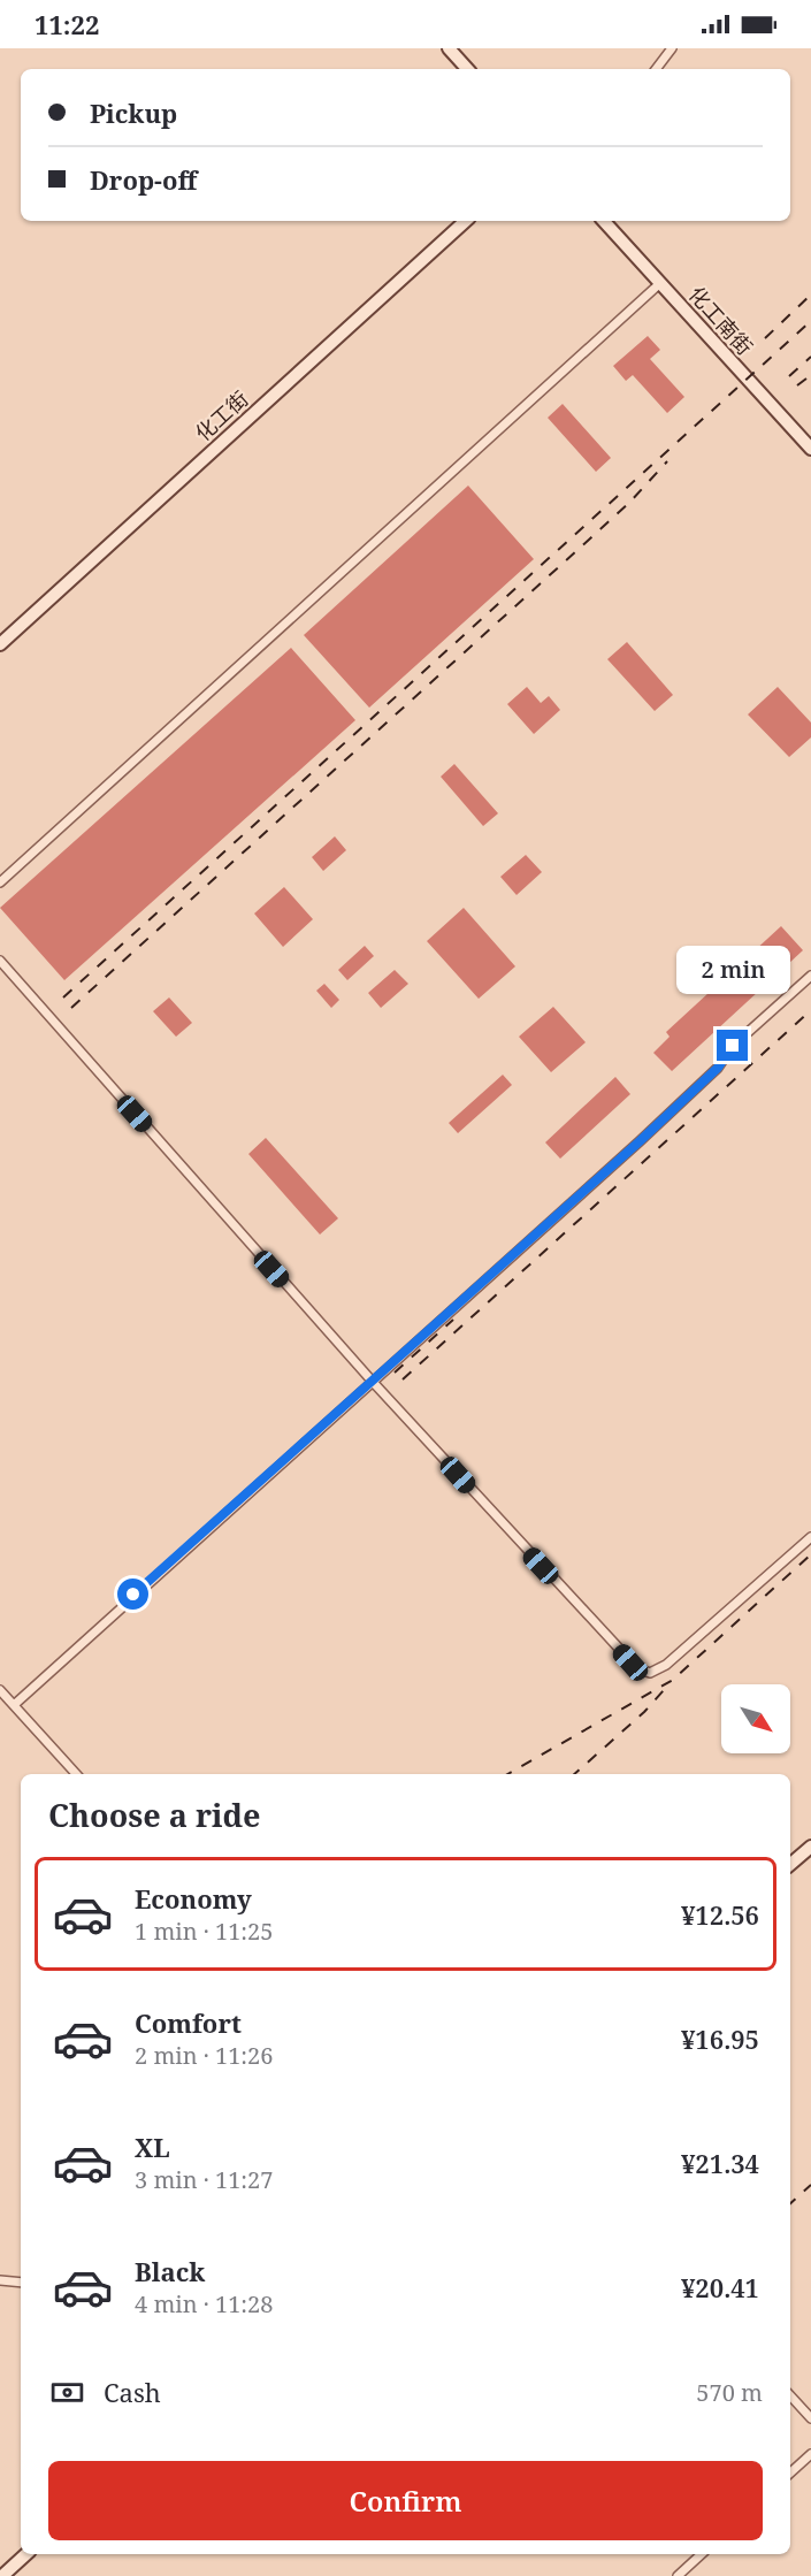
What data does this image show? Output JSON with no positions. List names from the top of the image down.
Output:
{
  "streets": {
    "street": ["化工南街", "化工街"]
  },
  "north": "bottom right",
  "page": {
    "status": "11:22",
    "banner": ["Pickup", "Drop-off"],
    "bubble": "2 min",
    "heading": "Choose a ride",
    "list": [
      {
        "name": "Economy",
        "note": "1 min · 11:25",
        "value": "¥12.56"
      },
      {
        "name": "Comfort",
        "note": "2 min · 11:26",
        "value": "¥16.95"
      },
      {
        "name": "XL",
        "note": "3 min · 11:27",
        "value": "¥21.34"
      },
      {
        "name": "Black",
        "note": "4 min · 11:28",
        "value": "¥20.41"
      }
    ],
    "pay": ["Cash", "570 m"],
    "buttons": "Confirm"
  }
}
